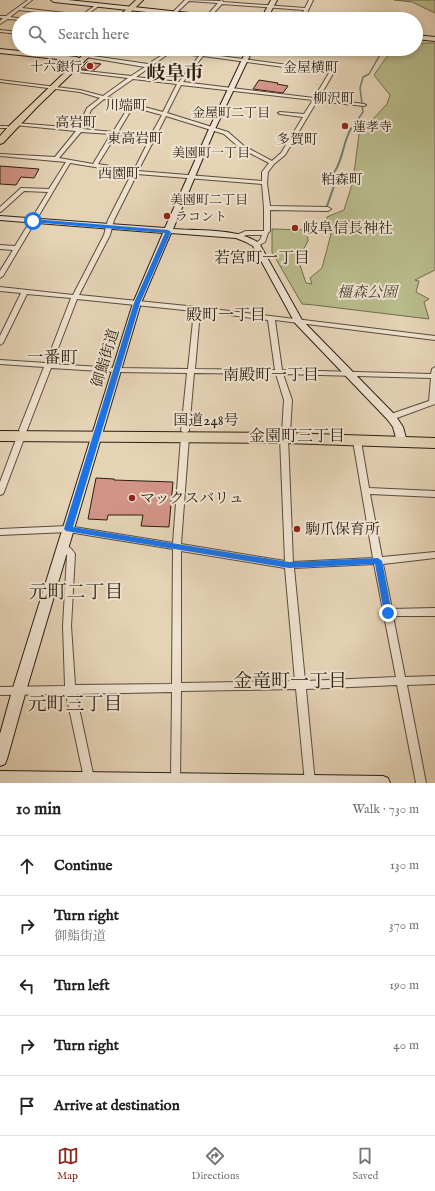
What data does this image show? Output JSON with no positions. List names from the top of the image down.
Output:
{
  "streets": {
    "highway": ["国道248号"],
    "street": ["御鮨街道"]
  },
  "crossings": [
    ["御鮨街道", "国道248号"]
  ],
  "districts": [
    "金屋横町",
    "岐阜市",
    "柳沢町",
    "川端町",
    "金屋町二丁目",
    "高岩町",
    "東高岩町",
    "多賀町",
    "美園町一丁目",
    "西園町",
    "粕森町",
    "美園町二丁目",
    "若宮町一丁目",
    "殿町一丁目",
    "一番町",
    "南殿町一丁目",
    "金園町三丁目",
    "元町二丁目",
    "金竜町一丁目",
    "元町三丁目"
  ],
  "parks": ["橿森公園"],
  "places": [
    "十六銀行",
    "蓮孝寺",
    "ラコント",
    "岐阜信長神社",
    "マックスバリュ",
    "駒爪保育所"
  ],
  "page": {
    "search": "Search here",
    "heading": ["10 min", "Walk · 730 m"],
    "list": [
      ["Continue", "130 m"],
      ["Turn right", "御鮨街道", "370 m"],
      ["Turn left", "190 m"],
      ["Turn right", "40 m"],
      "Arrive at destination"
    ],
    "nav": ["Map", "Directions", "Saved"]
  }
}
